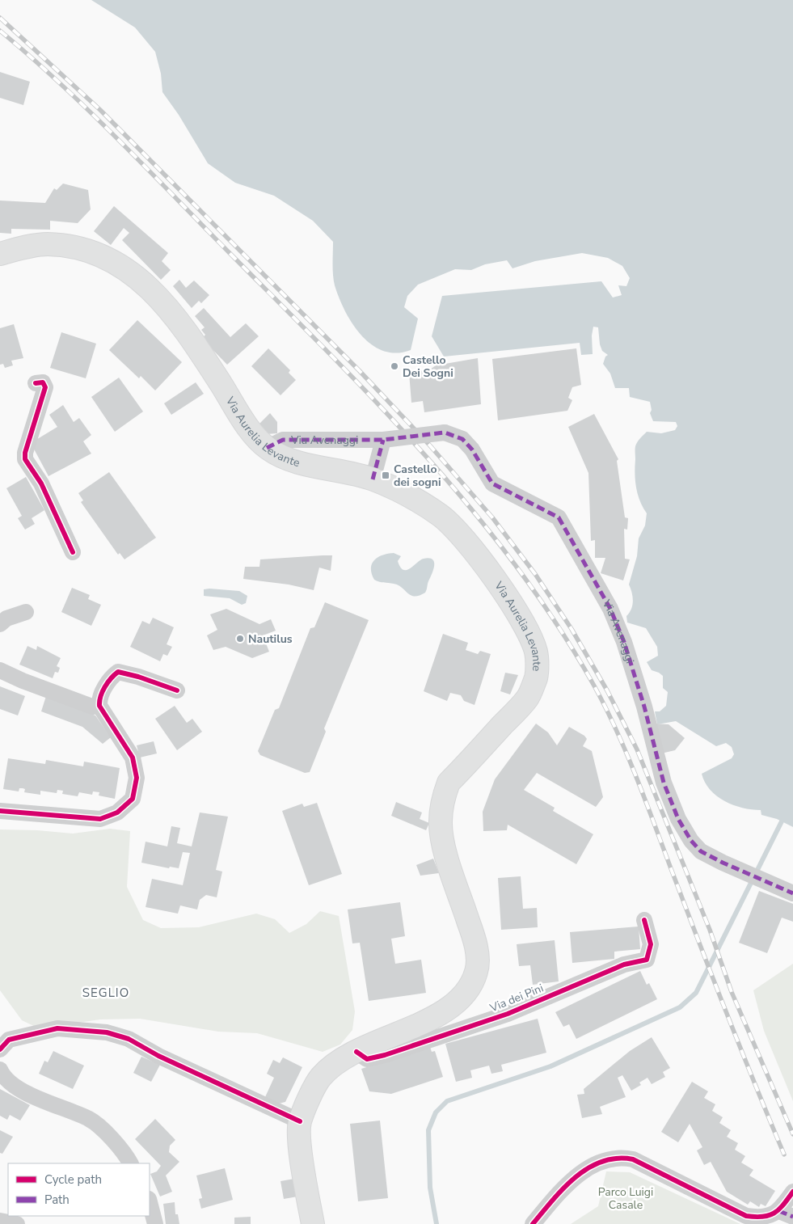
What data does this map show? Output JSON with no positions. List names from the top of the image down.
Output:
{
  "streets": {
    "main road": ["Via Aurelia Levante"],
    "street": ["Via Avenaggi", "Via dei Pini"]
  },
  "crossings": [
    ["Via Aurelia Levante", "Via Avenaggi"],
    ["Via Aurelia Levante", "Via dei Pini"]
  ],
  "districts": ["SEGLIO"],
  "parks": ["Parco Luigi Casale"],
  "places": {
    "other": ["Castello Dei Sogni", "Nautilus"],
    "transit": ["Castello dei sogni"]
  },
  "legend": ["Cycle path", "Path"]
}
